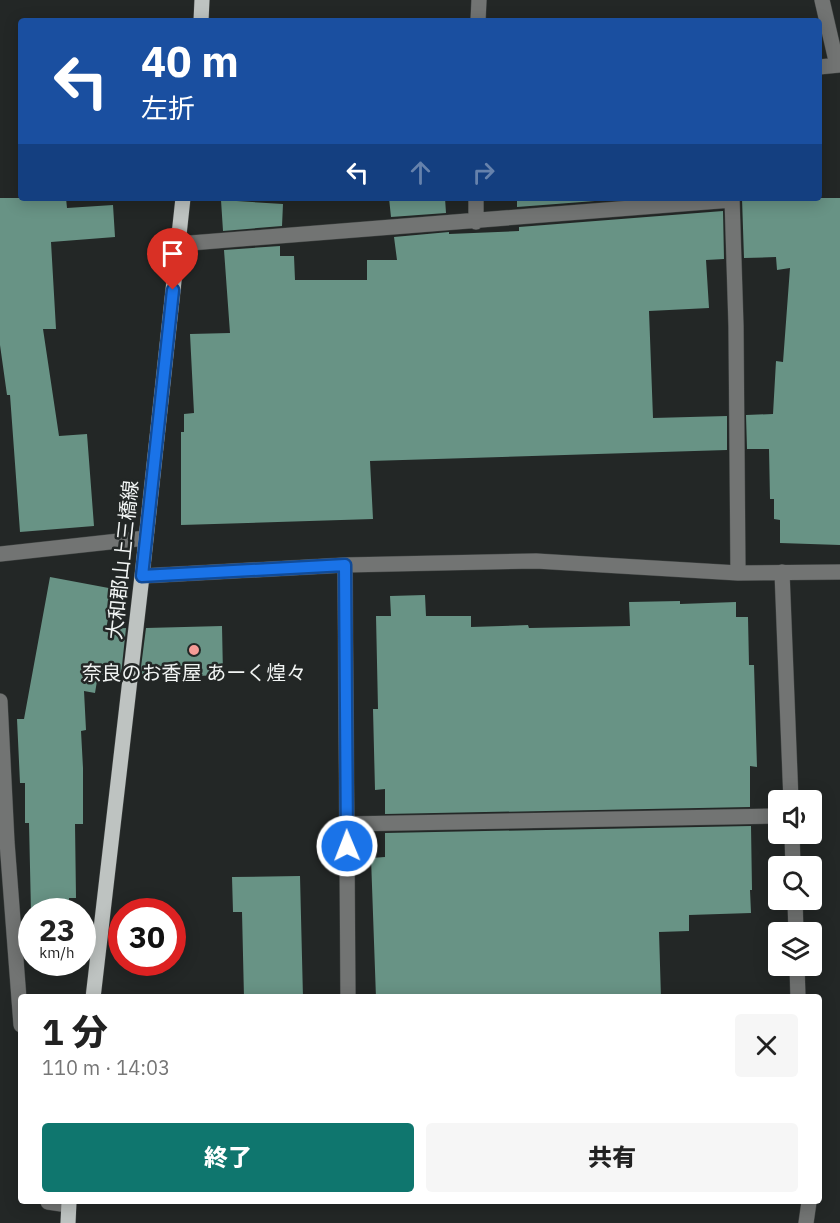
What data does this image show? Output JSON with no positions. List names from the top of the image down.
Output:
{
  "streets": {
    "main road": ["大和郡山上三橋線"]
  },
  "places": ["奈良のお香屋 あーく煌々"],
  "page": {
    "turn": ["40 m", "左折"],
    "speed": "23 km/h",
    "limit": "30",
    "heading": ["1 分", "110 m · 14:03"],
    "buttons": ["終了", "共有"]
  }
}
